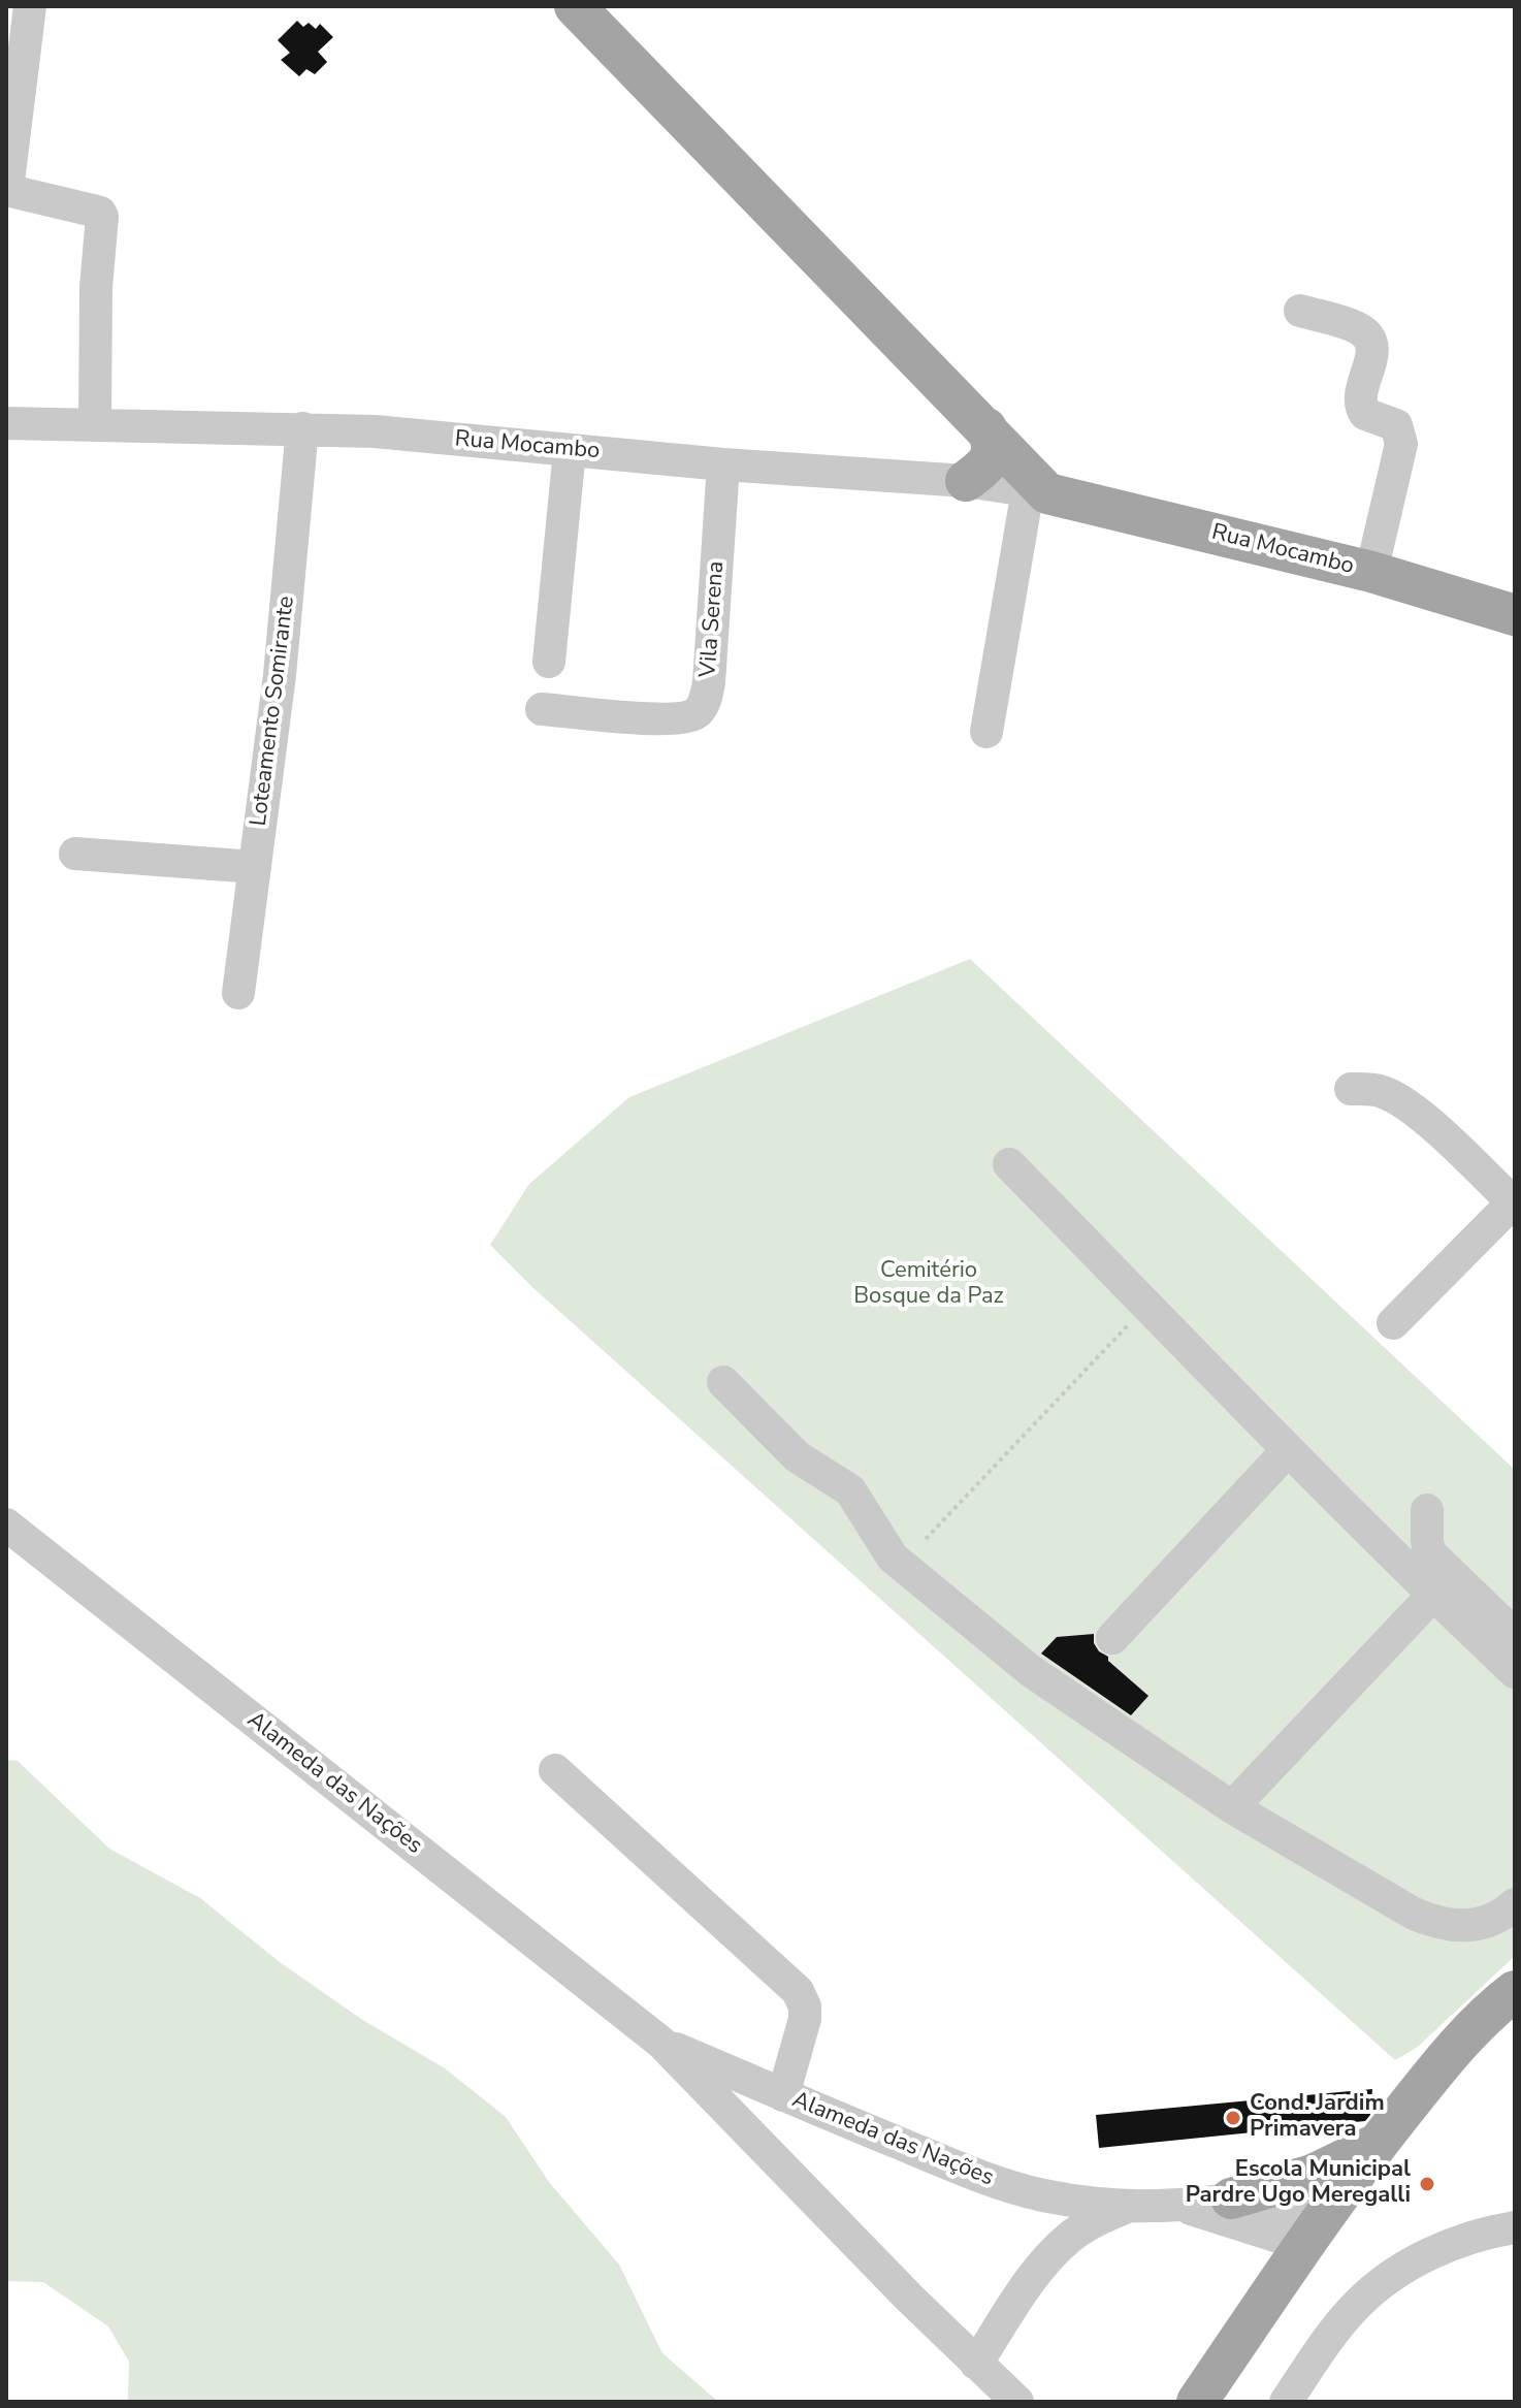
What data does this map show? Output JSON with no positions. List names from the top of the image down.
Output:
{
  "streets": {
    "main road": ["Rua Mocambo"],
    "street": ["Vila Serena", "Loteamento Somirante", "Alameda das Nações"]
  },
  "crossings": [
    ["Rua Mocambo", "Vila Serena"],
    ["Rua Mocambo", "Loteamento Somirante"]
  ],
  "parks": ["Cemitério Bosque da Paz"],
  "places": ["Cond. Jardim Primavera", "Escola Municipal Pardre Ugo Meregalli"]
}
